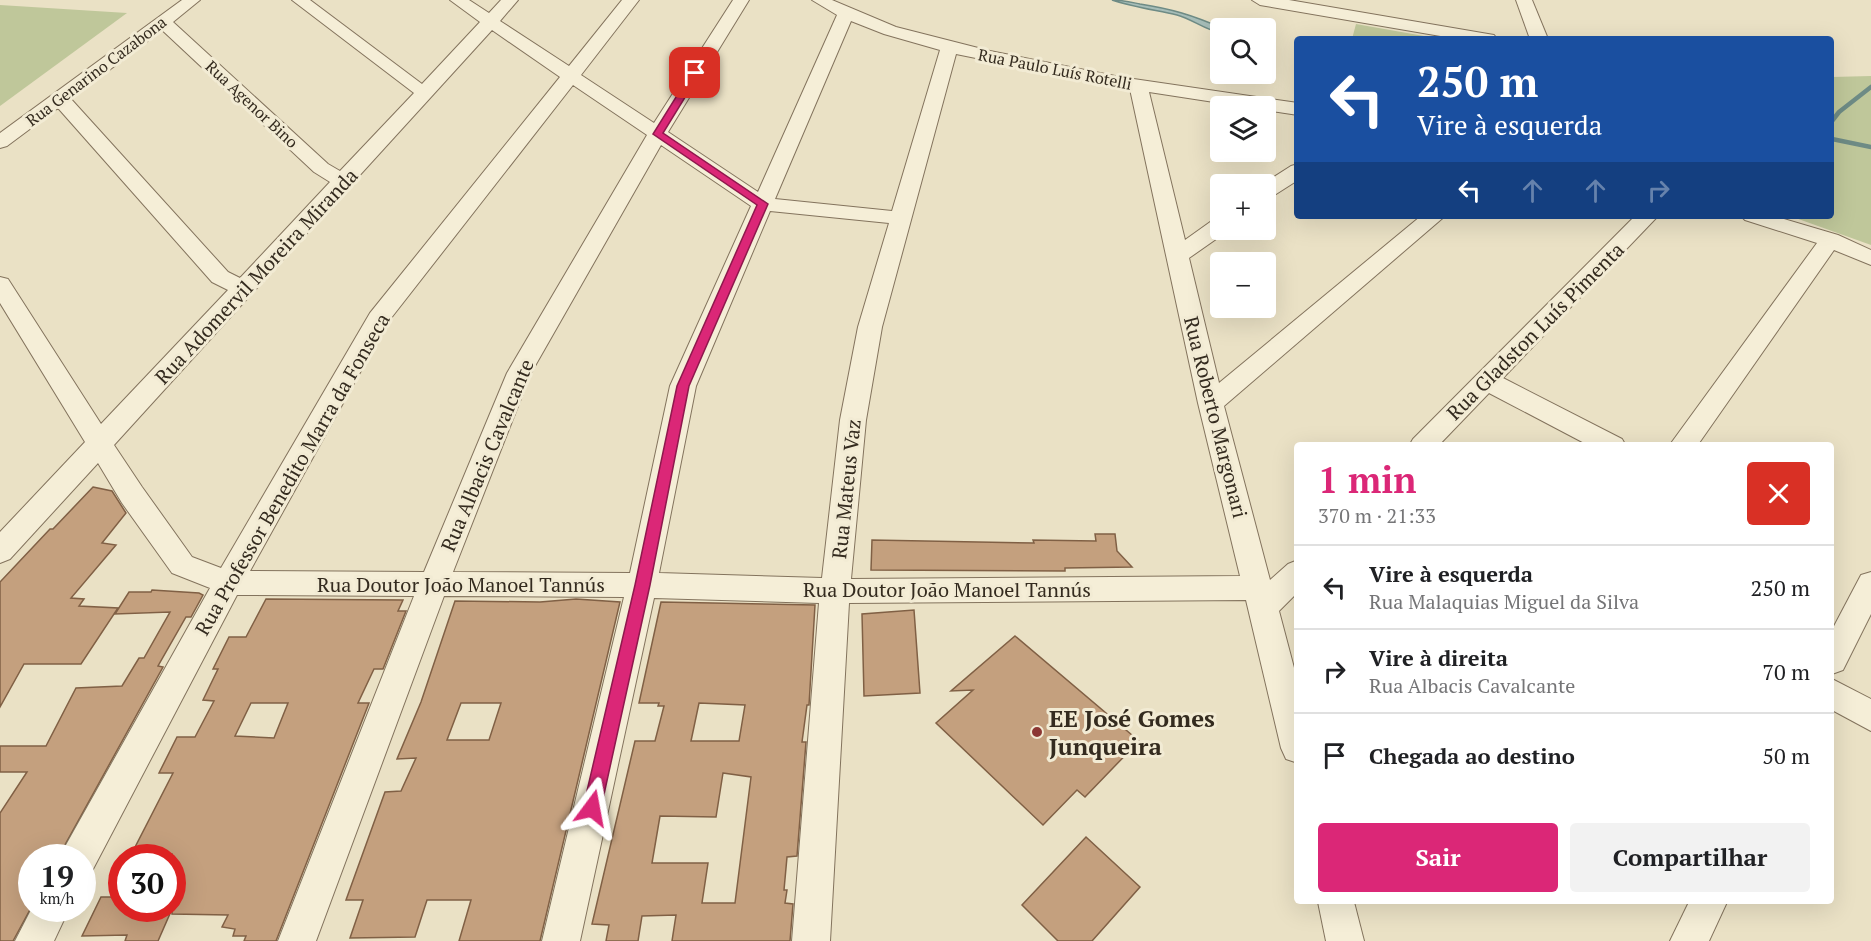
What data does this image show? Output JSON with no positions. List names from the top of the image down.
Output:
{
  "streets": {
    "street": [
      "Rua Paulo Luís Rotelli",
      "Rua Genarino Cazabona",
      "Rua Agenor Bino",
      "Rua Adomervil Moreira Miranda",
      "Rua Gladston Luís Pimenta",
      "Rua Roberto Margonari",
      "Rua Albacis Cavalcante",
      "Rua Professor Benedito Marra da Fonseca",
      "Rua Mateus Vaz",
      "Rua Doutor João Manoel Tannús"
    ]
  },
  "crossings": [
    ["Rua Paulo Luís Rotelli", "Rua Roberto Margonari"],
    ["Rua Paulo Luís Rotelli", "Rua Mateus Vaz"],
    ["Rua Genarino Cazabona", "Rua Agenor Bino"],
    ["Rua Agenor Bino", "Rua Adomervil Moreira Miranda"],
    ["Rua Adomervil Moreira Miranda", "Rua Doutor João Manoel Tannús"],
    ["Rua Roberto Margonari", "Rua Doutor João Manoel Tannús"],
    ["Rua Albacis Cavalcante", "Rua Doutor João Manoel Tannús"],
    ["Rua Professor Benedito Marra da Fonseca", "Rua Doutor João Manoel Tannús"],
    ["Rua Mateus Vaz", "Rua Doutor João Manoel Tannús"]
  ],
  "places": ["EE José Gomes Junqueira"],
  "page": {
    "map_buttons": ["+", "−"],
    "turn": ["250 m", "Vire à esquerda"],
    "heading": ["1 min", "370 m · 21:33"],
    "list": [
      {
        "name": "Vire à esquerda",
        "note": "Rua Malaquias Miguel da Silva",
        "value": "250 m"
      },
      {
        "name": "Vire à direita",
        "note": "Rua Albacis Cavalcante",
        "value": "70 m"
      },
      {
        "name": "Chegada ao destino",
        "value": "50 m"
      }
    ],
    "buttons": ["Sair", "Compartilhar"],
    "speed": "19 km/h",
    "limit": "30"
  }
}
